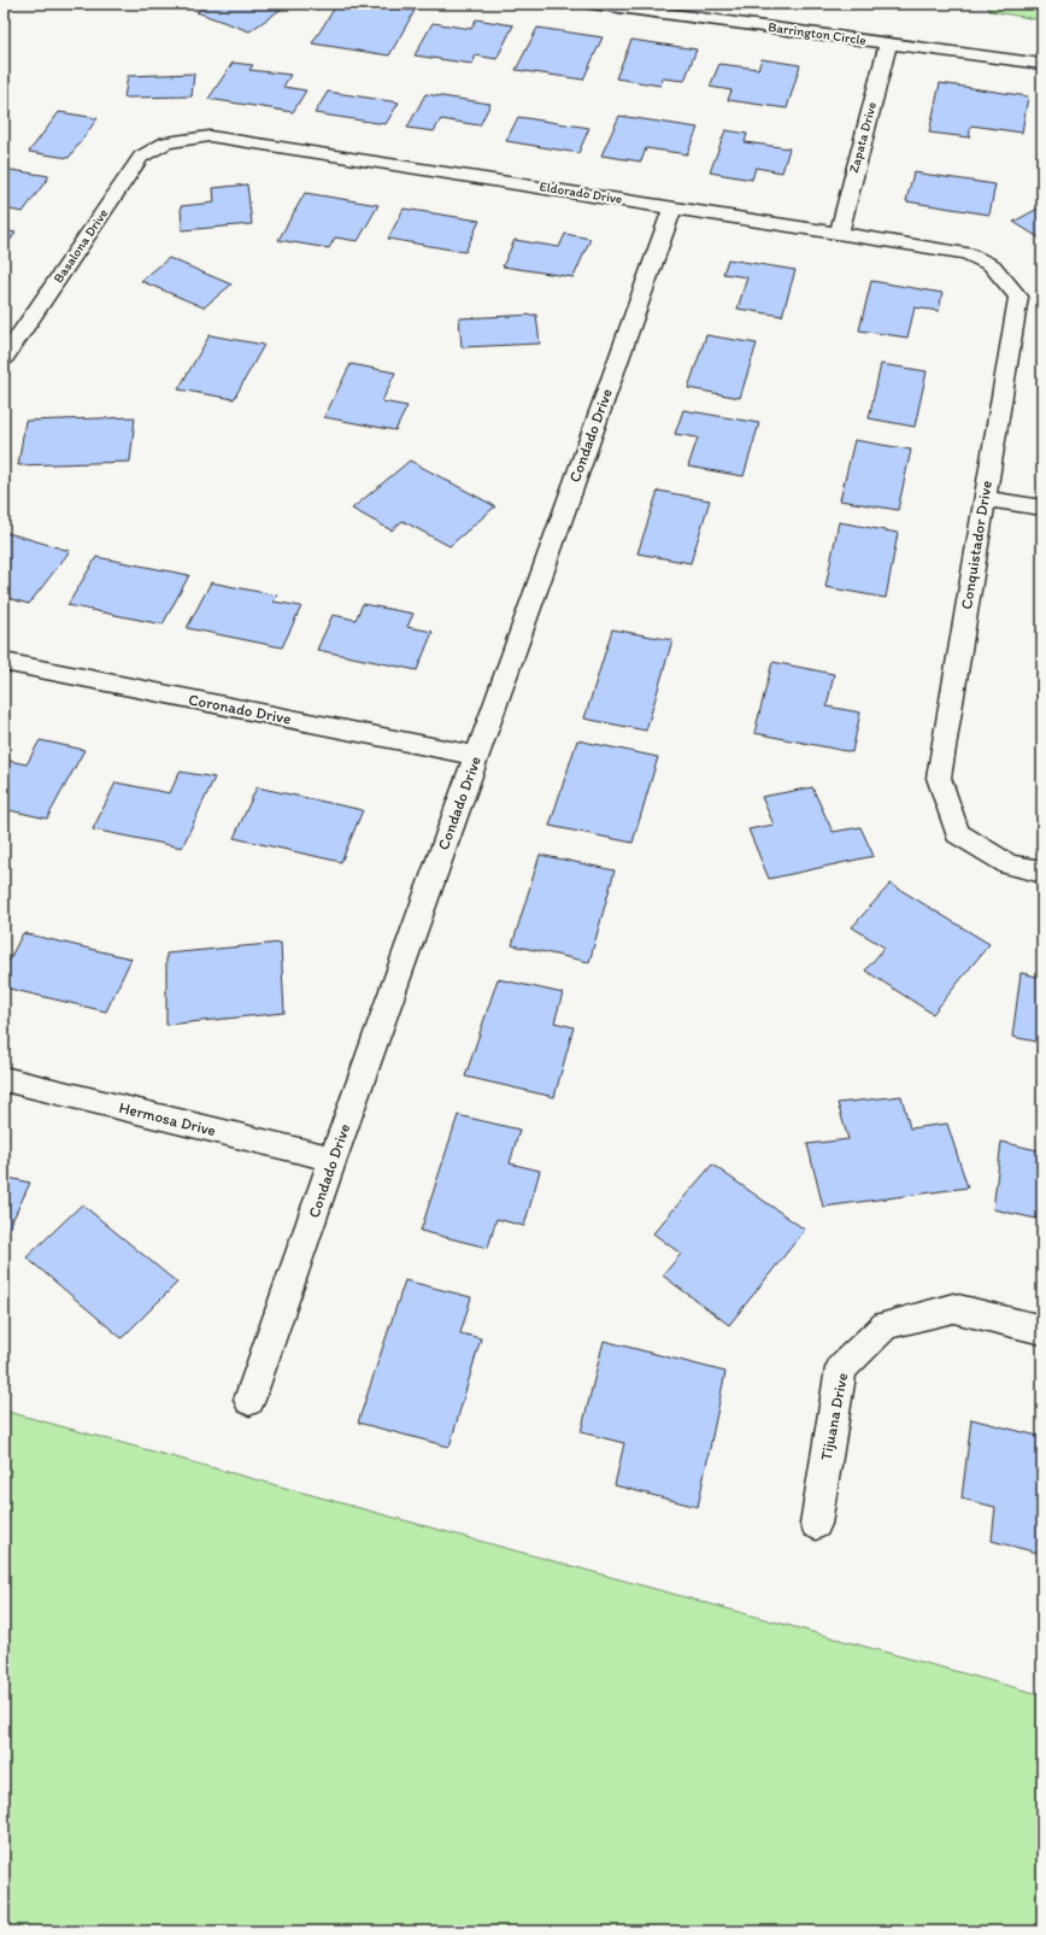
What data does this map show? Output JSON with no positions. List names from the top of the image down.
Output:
{
  "streets": {
    "street": [
      "Barrington Circle",
      "Zapata Drive",
      "Eldorado Drive",
      "Basalona Drive",
      "Condado Drive",
      "Conquistador Drive",
      "Coronado Drive",
      "Hermosa Drive",
      "Tijuana Drive"
    ]
  },
  "crossings": [
    ["Barrington Circle", "Zapata Drive"],
    ["Zapata Drive", "Eldorado Drive"],
    ["Eldorado Drive", "Basalona Drive"],
    ["Eldorado Drive", "Condado Drive"],
    ["Eldorado Drive", "Conquistador Drive"],
    ["Condado Drive", "Coronado Drive"],
    ["Condado Drive", "Hermosa Drive"]
  ]
}
